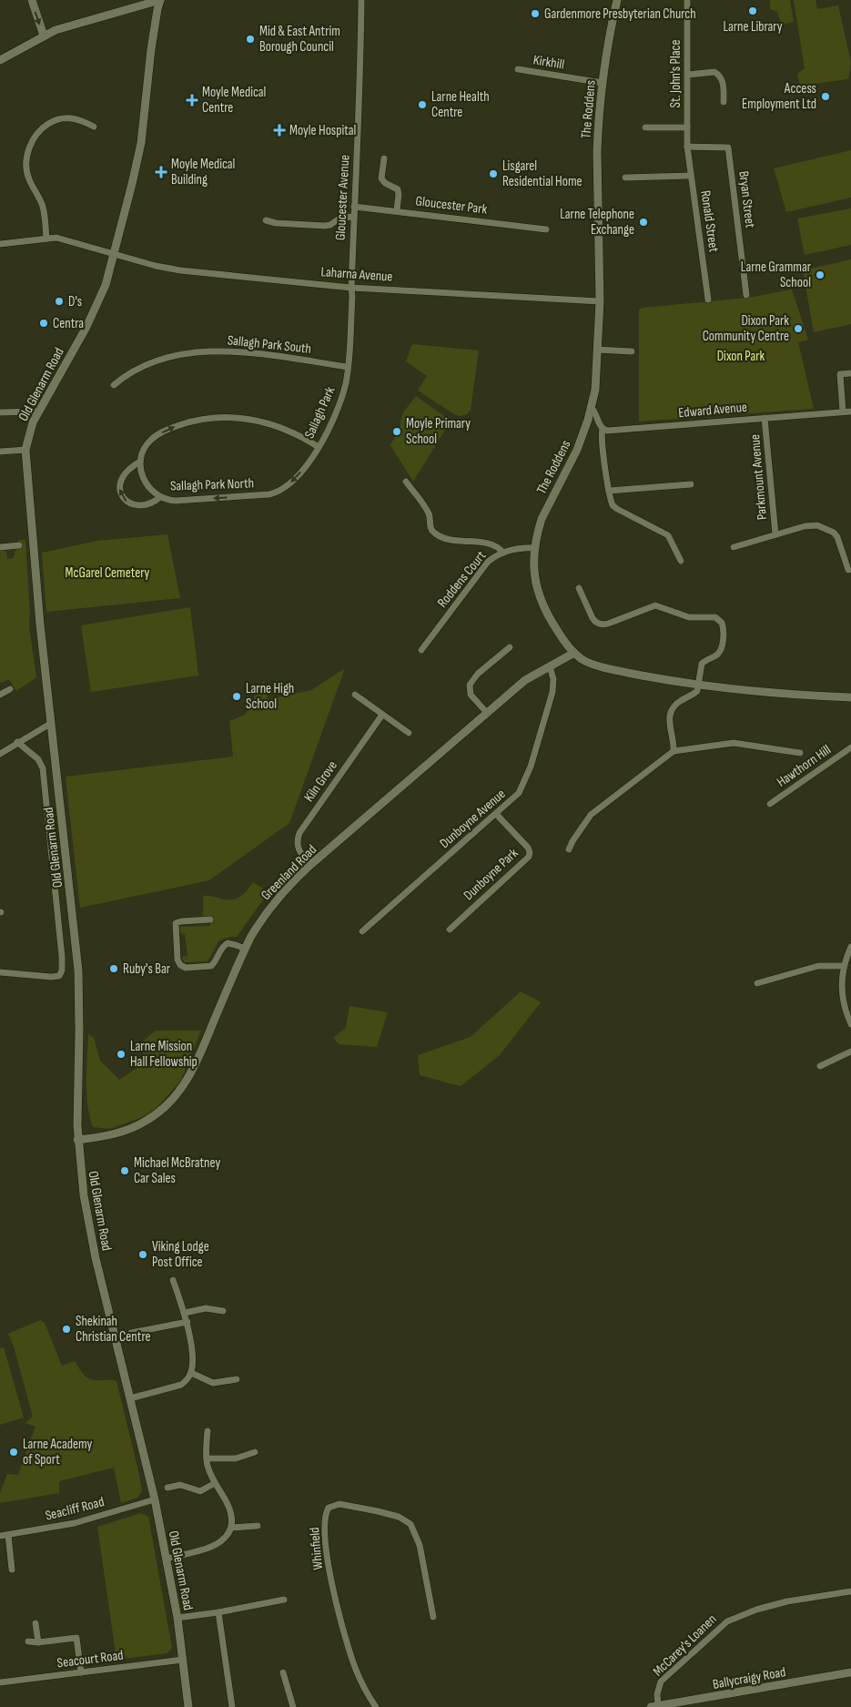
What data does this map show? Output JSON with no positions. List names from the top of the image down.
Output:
{
  "streets": {
    "street": [
      "Kirkhill",
      "St. John's Place",
      "The Roddens",
      "Gloucester Avenue",
      "Bryan Street",
      "Gloucester Park",
      "Ronald Street",
      "Laharna Avenue",
      "Sallagh Park South",
      "Old Glenarm Road",
      "Edward Avenue",
      "Sallagh Park",
      "Parkmount Avenue",
      "Sallagh Park North",
      "Roddens Court",
      "Hawthorn Hill",
      "Kiln Grove",
      "Dunboyne Avenue",
      "Greenland Road",
      "Dunboyne Park",
      "Seacliff Road",
      "Whinfield",
      "McCarey's Loanen",
      "Seacourt Road",
      "Ballycraigy Road"
    ]
  },
  "crossings": [
    ["Kirkhill", "The Roddens"],
    ["St. John's Place", "Bryan Street"],
    ["St. John's Place", "Ronald Street"],
    ["The Roddens", "Laharna Avenue"],
    ["The Roddens", "Roddens Court"],
    ["The Roddens", "Greenland Road"],
    ["Gloucester Avenue", "Gloucester Park"],
    ["Gloucester Avenue", "Laharna Avenue"],
    ["Gloucester Avenue", "Sallagh Park"],
    ["Bryan Street", "Ronald Street"],
    ["Laharna Avenue", "Old Glenarm Road"],
    ["Laharna Avenue", "Sallagh Park"],
    ["Sallagh Park South", "Sallagh Park"],
    ["Old Glenarm Road", "Greenland Road"],
    ["Old Glenarm Road", "Seacliff Road"],
    ["Old Glenarm Road", "Seacourt Road"],
    ["Edward Avenue", "Parkmount Avenue"],
    ["Sallagh Park", "Sallagh Park North"],
    ["Kiln Grove", "Greenland Road"],
    ["Dunboyne Avenue", "Greenland Road"],
    ["Dunboyne Avenue", "Dunboyne Park"],
    ["McCarey's Loanen", "Ballycraigy Road"]
  ],
  "one_way": ["Sallagh Park North"],
  "parks": ["Dixon Park", "McGarel Cemetery"],
  "places": {
    "other": [
      "Larne Library",
      "Gardenmore Presbyterian Church",
      "Mid & East Antrim Borough Council",
      "Access Employment Ltd",
      "Larne Health Centre",
      "Lisgarel Residential Home",
      "Larne Telephone Exchange",
      "Larne Grammar School",
      "D's",
      "Centra",
      "Dixon Park Community Centre",
      "Moyle Primary School",
      "Larne High School",
      "Ruby's Bar",
      "Larne Mission Hall Fellowship",
      "Michael McBratney Car Sales",
      "Viking Lodge Post Office",
      "Shekinah Christian Centre",
      "Larne Academy of Sport"
    ],
    "health": ["Moyle Medical Centre", "Moyle Hospital", "Moyle Medical Building"]
  }
}
